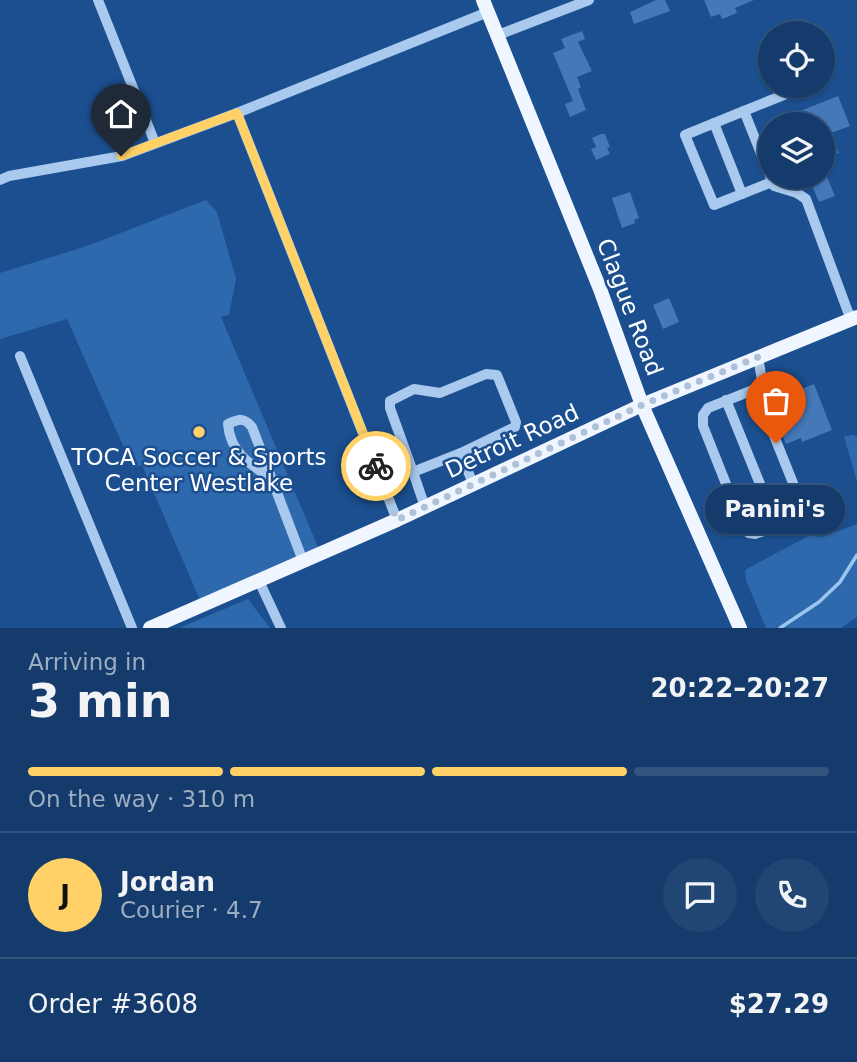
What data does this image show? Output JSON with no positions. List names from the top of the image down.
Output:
{
  "streets": {
    "main road": ["Clague Road", "Detroit Road"]
  },
  "crossings": [
    ["Clague Road", "Detroit Road"]
  ],
  "places": ["TOCA Soccer & Sports Center Westlake", "Panini's"],
  "page": {
    "bubble": "Panini's",
    "heading": ["3 min", "Arriving in", "20:22–20:27"],
    "panel": [
      "Jordan",
      "Courier · 4.7",
      "Order #3608",
      "$27.29"
    ],
    "bar": "On the way · 310 m",
    "round": "J"
  }
}
